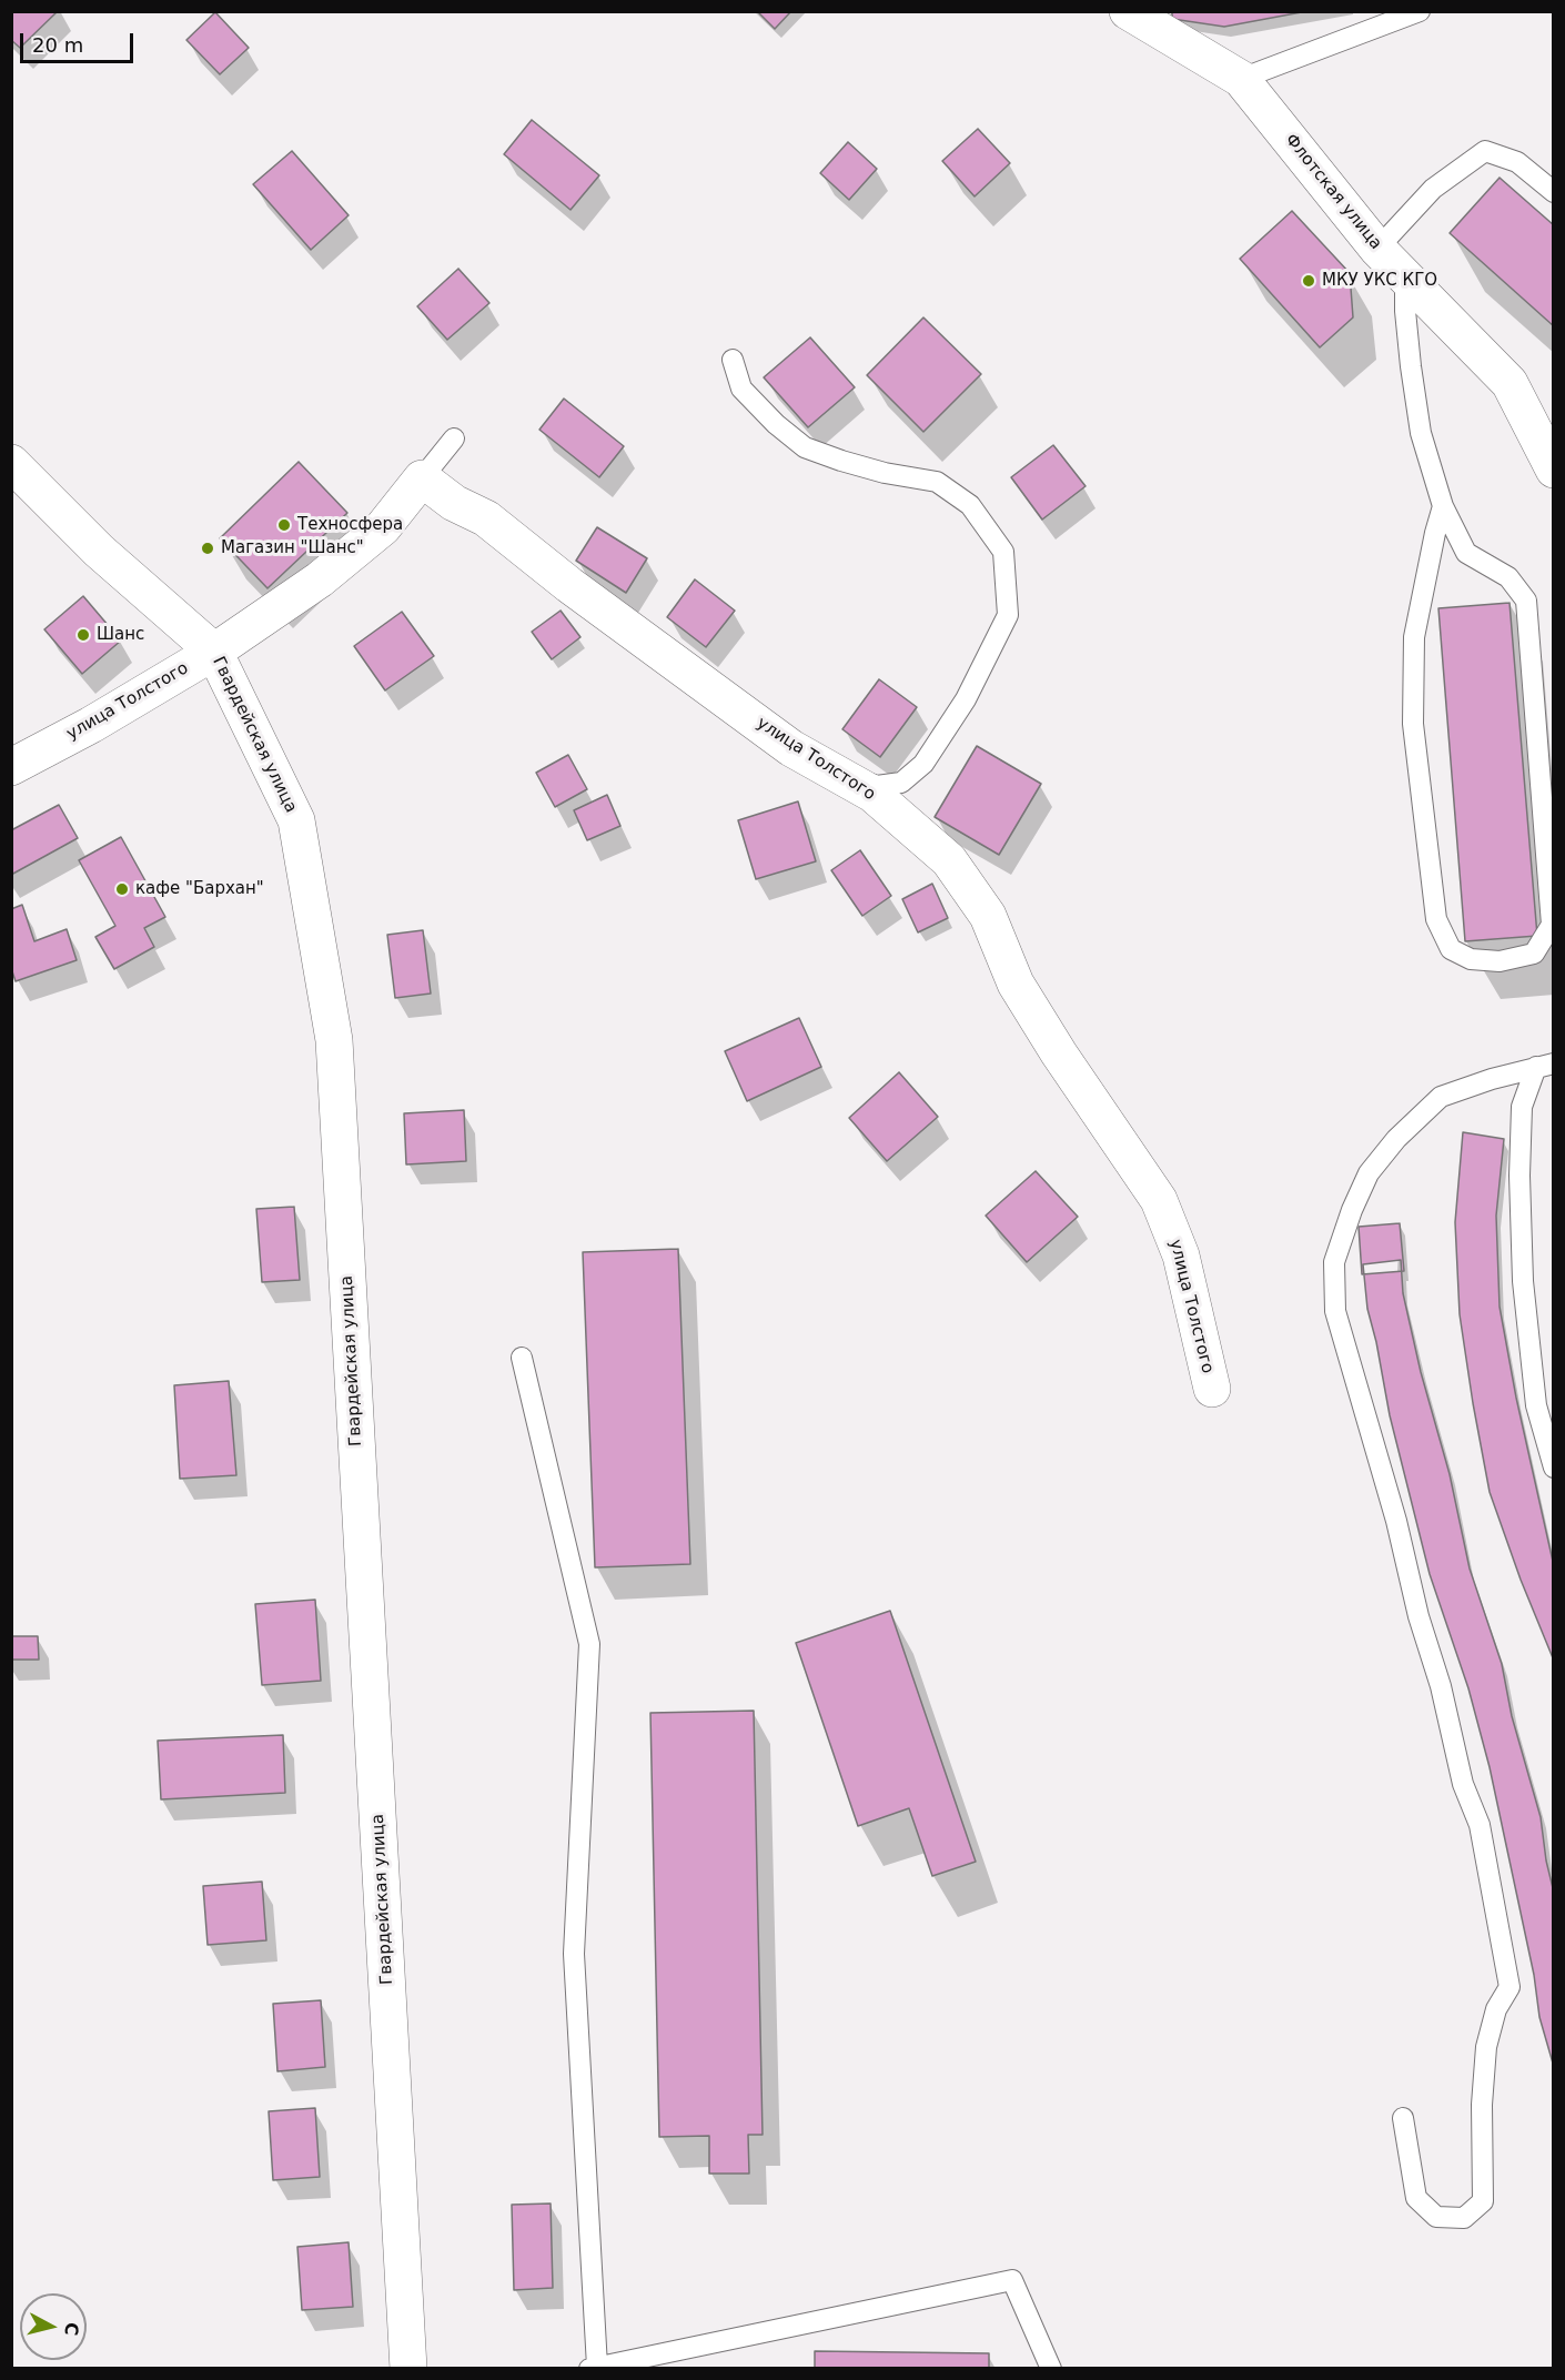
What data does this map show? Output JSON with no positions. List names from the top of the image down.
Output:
{
  "streets": {
    "street": ["Флотская улица", "улица Толстого", "Гвардейская улица"]
  },
  "crossings": [
    ["улица Толстого", "Гвардейская улица"]
  ],
  "places": [
    "МКУ УКС КГО",
    "Техносфера",
    "Магазин \"Шанс\"",
    "Шанс",
    "кафе \"Бархан\""
  ],
  "scale_bar": "20 m",
  "north": "right"
}
